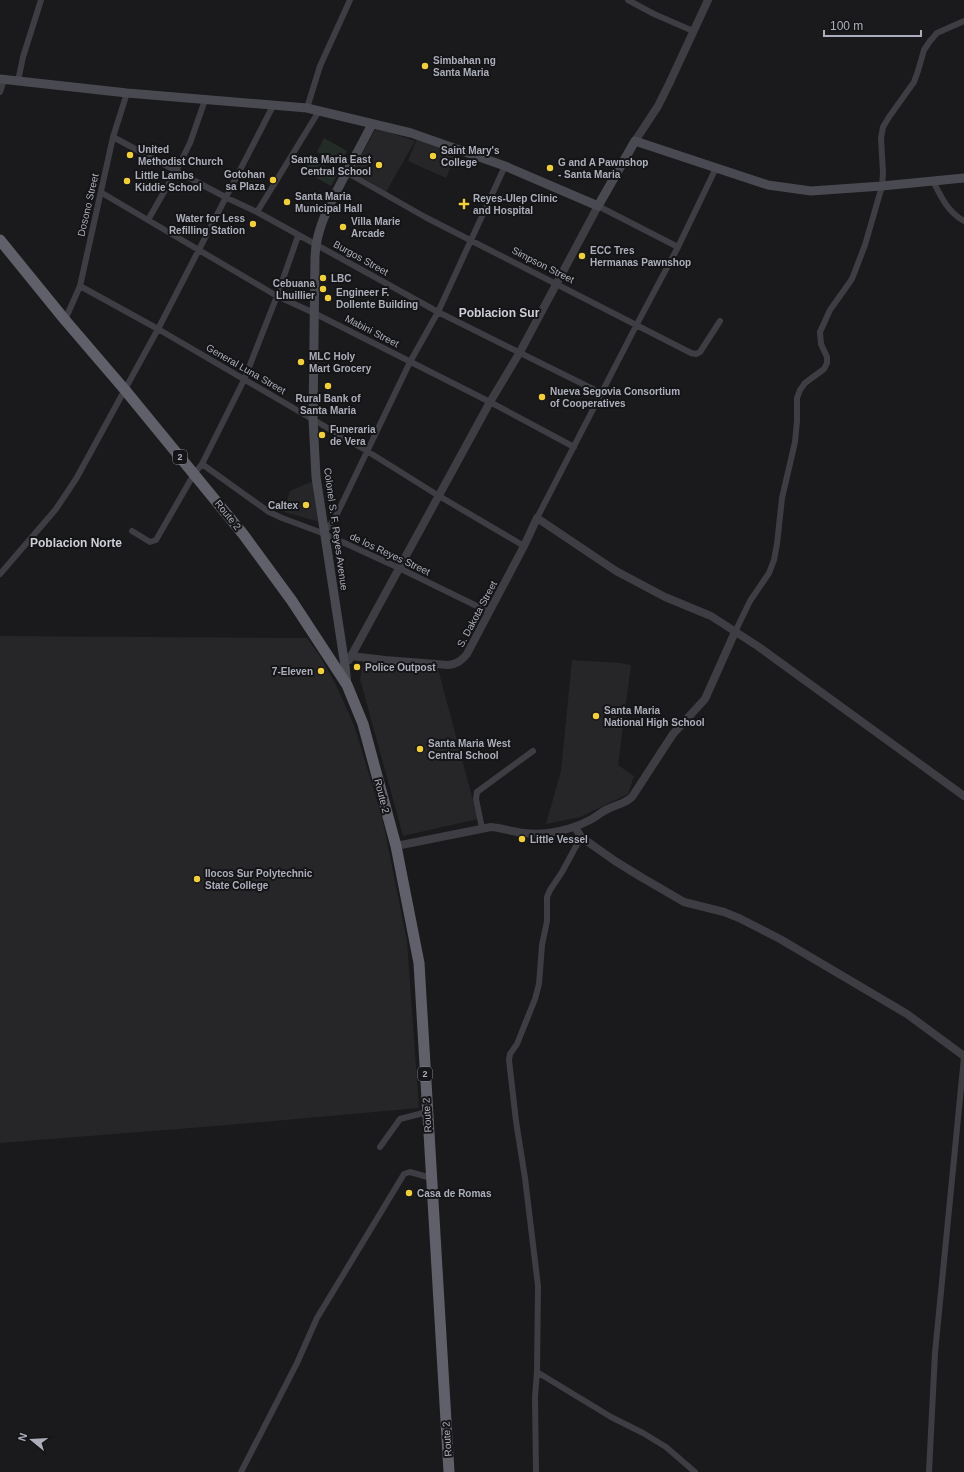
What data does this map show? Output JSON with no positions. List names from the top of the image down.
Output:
{
  "streets": {
    "highway": ["2", "Route 2"],
    "main road": ["Colonel S. F. Reyes Avenue"],
    "street": [
      "Dosono Street",
      "Burgos Street",
      "Simpson Street",
      "Mabini Street",
      "General Luna Street",
      "de los Reyes Street",
      "S. Dakota Street"
    ]
  },
  "crossings": [
    ["Dosono Street", "Burgos Street"],
    ["Dosono Street", "Mabini Street"],
    ["Dosono Street", "General Luna Street"],
    ["Dosono Street", "Route 2"],
    ["Burgos Street", "Colonel S. F. Reyes Avenue"],
    ["Simpson Street", "Colonel S. F. Reyes Avenue"],
    ["Mabini Street", "Colonel S. F. Reyes Avenue"],
    ["General Luna Street", "Colonel S. F. Reyes Avenue"],
    ["General Luna Street", "S. Dakota Street"],
    ["Route 2", "Colonel S. F. Reyes Avenue"],
    ["Colonel S. F. Reyes Avenue", "de los Reyes Street"],
    ["de los Reyes Street", "S. Dakota Street"]
  ],
  "districts": ["Poblacion Sur", "Poblacion Norte"],
  "places": {
    "other": [
      "Simbahan ng Santa Maria",
      "United Methodist Church",
      "Saint Mary's College",
      "Santa Maria East Central School",
      "G and A Pawnshop - Santa Maria",
      "Gotohan sa Plaza",
      "Little Lambs Kiddie School",
      "Santa Maria Municipal Hall",
      "Water for Less Refilling Station",
      "Villa Marie Arcade",
      "ECC Tres Hermanas Pawnshop",
      "LBC",
      "Cebuana Lhuillier",
      "Engineer F. Dollente Building",
      "MLC Holy Mart Grocery",
      "Rural Bank of Santa Maria",
      "Nueva Segovia Consortium of Cooperatives",
      "Funeraria de Vera",
      "Caltex",
      "Police Outpost",
      "7-Eleven",
      "Santa Maria National High School",
      "Santa Maria West Central School",
      "Little Vessel",
      "Ilocos Sur Polytechnic State College",
      "Casa de Romas"
    ],
    "health": ["Reyes-Ulep Clinic and Hospital"]
  },
  "scale_bar": "100 m",
  "north": "left"
}
